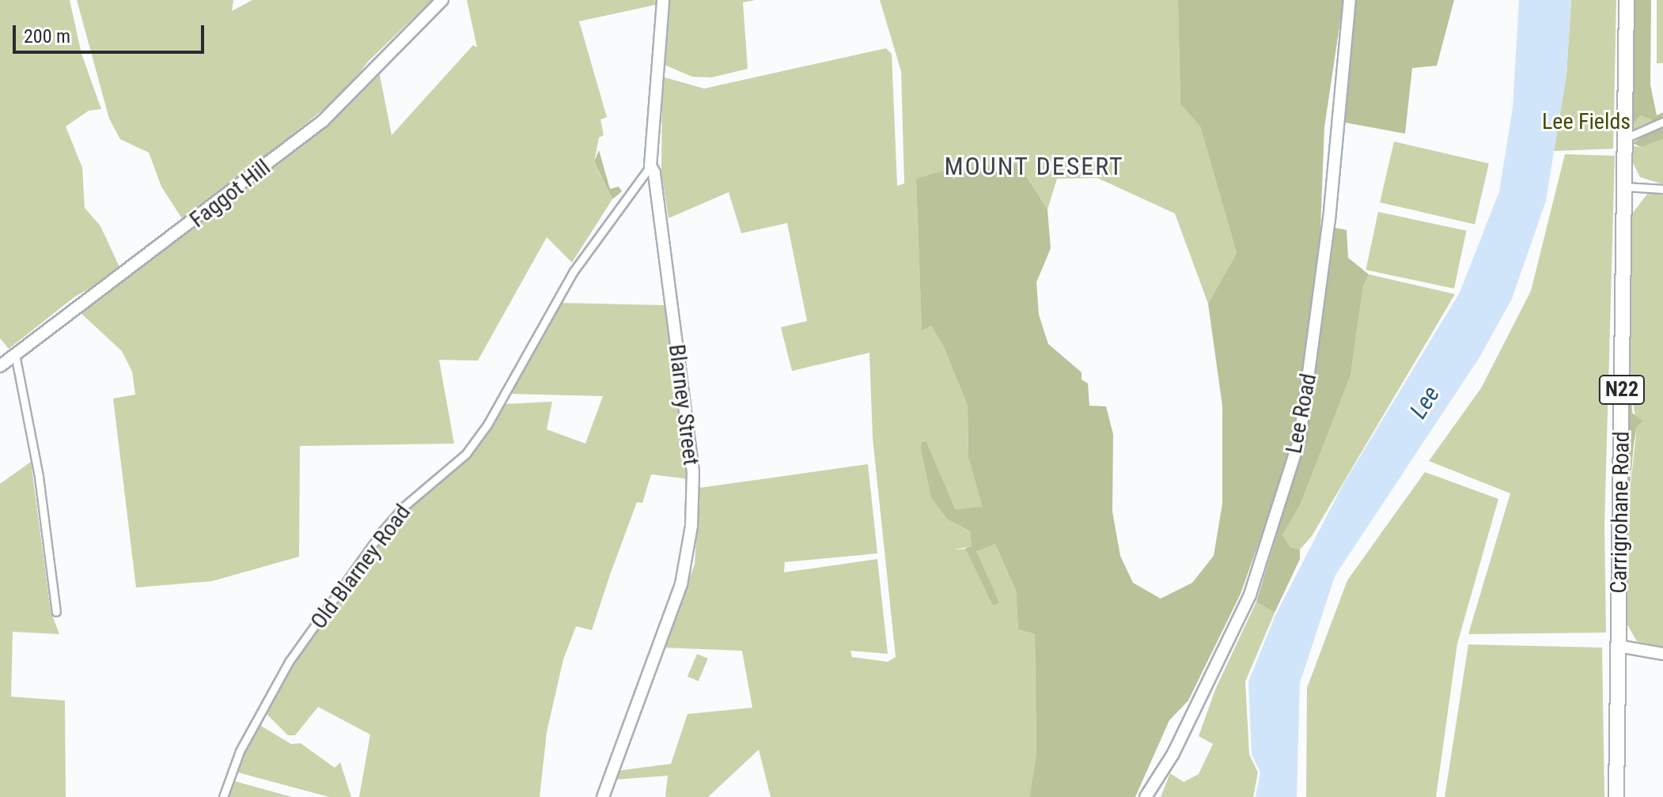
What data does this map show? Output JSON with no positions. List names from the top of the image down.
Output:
{
  "streets": {
    "highway": ["N22", "Carrigrohane Road"],
    "street": [
      "Faggot Hill",
      "Blarney Street",
      "Lee Road",
      "Old Blarney Road"
    ]
  },
  "crossings": [
    ["Blarney Street", "Old Blarney Road"]
  ],
  "districts": ["MOUNT DESERT"],
  "water": ["Lee"],
  "parks": ["Lee Fields"],
  "scale_bar": "200 m"
}
